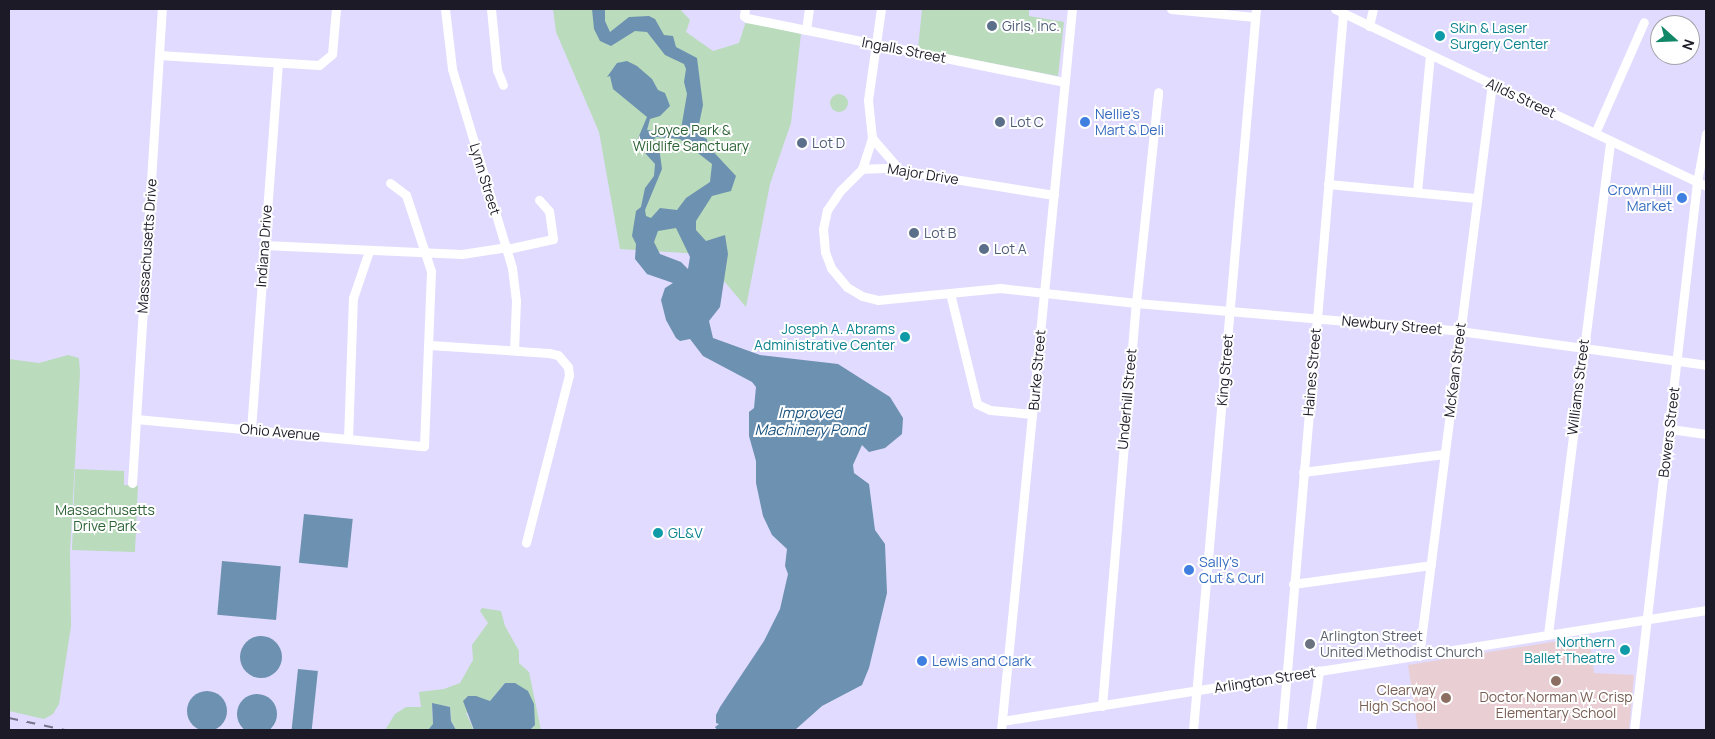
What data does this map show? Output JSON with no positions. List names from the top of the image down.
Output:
{
  "streets": {
    "street": [
      "Ingalls Street",
      "Allds Street",
      "Major Drive",
      "Lynn Street",
      "Massachusetts Drive",
      "Indiana Drive",
      "Newbury Street",
      "Burke Street",
      "King Street",
      "McKean Street",
      "Haines Street",
      "Williams Street",
      "Underhill Street",
      "Ohio Avenue",
      "Bowers Street",
      "Arlington Street"
    ]
  },
  "crossings": [
    ["Ingalls Street", "Burke Street"],
    ["Allds Street", "McKean Street"],
    ["Allds Street", "Haines Street"],
    ["Allds Street", "Williams Street"],
    ["Allds Street", "Bowers Street"],
    ["Major Drive", "Burke Street"],
    ["Massachusetts Drive", "Ohio Avenue"],
    ["Indiana Drive", "Ohio Avenue"],
    ["Newbury Street", "Burke Street"],
    ["Newbury Street", "King Street"],
    ["Newbury Street", "McKean Street"],
    ["Newbury Street", "Haines Street"],
    ["Newbury Street", "Williams Street"],
    ["Newbury Street", "Underhill Street"],
    ["Newbury Street", "Bowers Street"],
    ["Burke Street", "Arlington Street"],
    ["King Street", "Arlington Street"],
    ["McKean Street", "Arlington Street"],
    ["Haines Street", "Arlington Street"],
    ["Williams Street", "Arlington Street"],
    ["Underhill Street", "Arlington Street"],
    ["Bowers Street", "Arlington Street"]
  ],
  "water": ["Improved Machinery Pond"],
  "parks": ["Joyce Park & Wildlife Sanctuary", "Massachusetts Drive Park"],
  "places": [
    "Girls, Inc.",
    "Skin & Laser Surgery Center",
    "Lot C",
    "Nellie's Mart & Deli",
    "Lot D",
    "Crown Hill Market",
    "Lot B",
    "Lot A",
    "Joseph A. Abrams Administrative Center",
    "GL&V",
    "Sally's Cut & Curl",
    "Arlington Street United Methodist Church",
    "Northern Ballet Theatre",
    "Lewis and Clark",
    "Doctor Norman W. Crisp Elementary School",
    "Clearway High School"
  ],
  "north": "right"
}
